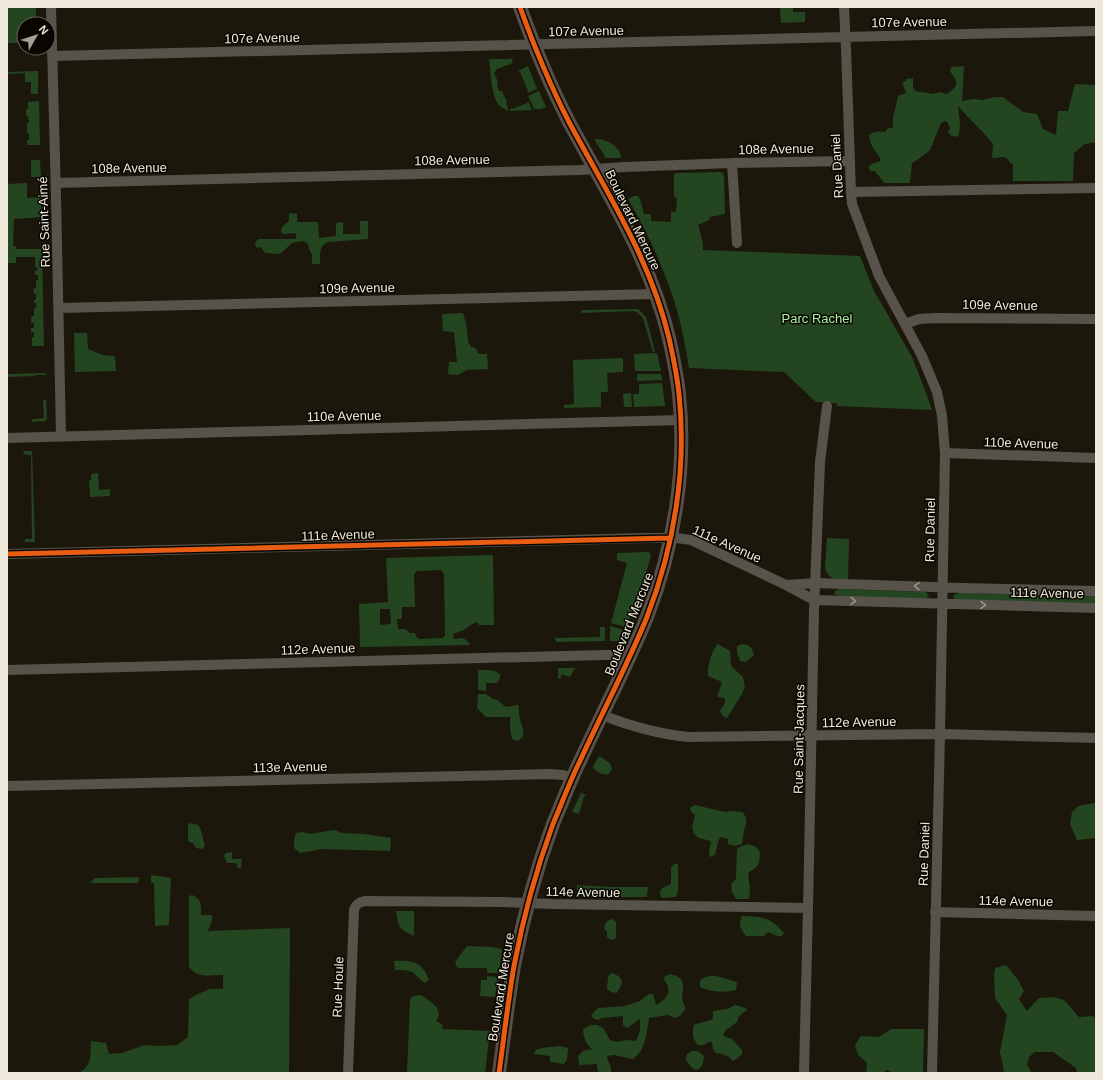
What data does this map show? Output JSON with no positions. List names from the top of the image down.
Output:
{
  "streets": {
    "street": [
      "107e Avenue",
      "108e Avenue",
      "Rue Daniel",
      "Boulevard Mercure",
      "Rue Saint-Aimé",
      "109e Avenue",
      "110e Avenue",
      "111e Avenue",
      "112e Avenue",
      "Rue Saint-Jacques",
      "113e Avenue",
      "114e Avenue",
      "Rue Houle"
    ]
  },
  "crossings": [
    ["107e Avenue", "Rue Daniel"],
    ["107e Avenue", "Boulevard Mercure"],
    ["108e Avenue", "Rue Daniel"],
    ["108e Avenue", "Boulevard Mercure"],
    ["108e Avenue", "Rue Saint-Aimé"],
    ["Rue Daniel", "109e Avenue"],
    ["Rue Daniel", "110e Avenue"],
    ["Rue Daniel", "111e Avenue"],
    ["Rue Daniel", "112e Avenue"],
    ["Rue Daniel", "114e Avenue"],
    ["Boulevard Mercure", "109e Avenue"],
    ["Boulevard Mercure", "110e Avenue"],
    ["Boulevard Mercure", "111e Avenue"],
    ["Boulevard Mercure", "112e Avenue"],
    ["Boulevard Mercure", "113e Avenue"],
    ["Boulevard Mercure", "114e Avenue"],
    ["Rue Saint-Aimé", "109e Avenue"],
    ["Rue Saint-Aimé", "110e Avenue"],
    ["111e Avenue", "Rue Saint-Jacques"],
    ["112e Avenue", "Rue Saint-Jacques"],
    ["Rue Saint-Jacques", "114e Avenue"],
    ["114e Avenue", "Rue Houle"]
  ],
  "parks": ["Parc Rachel"],
  "north": "top right"
}
